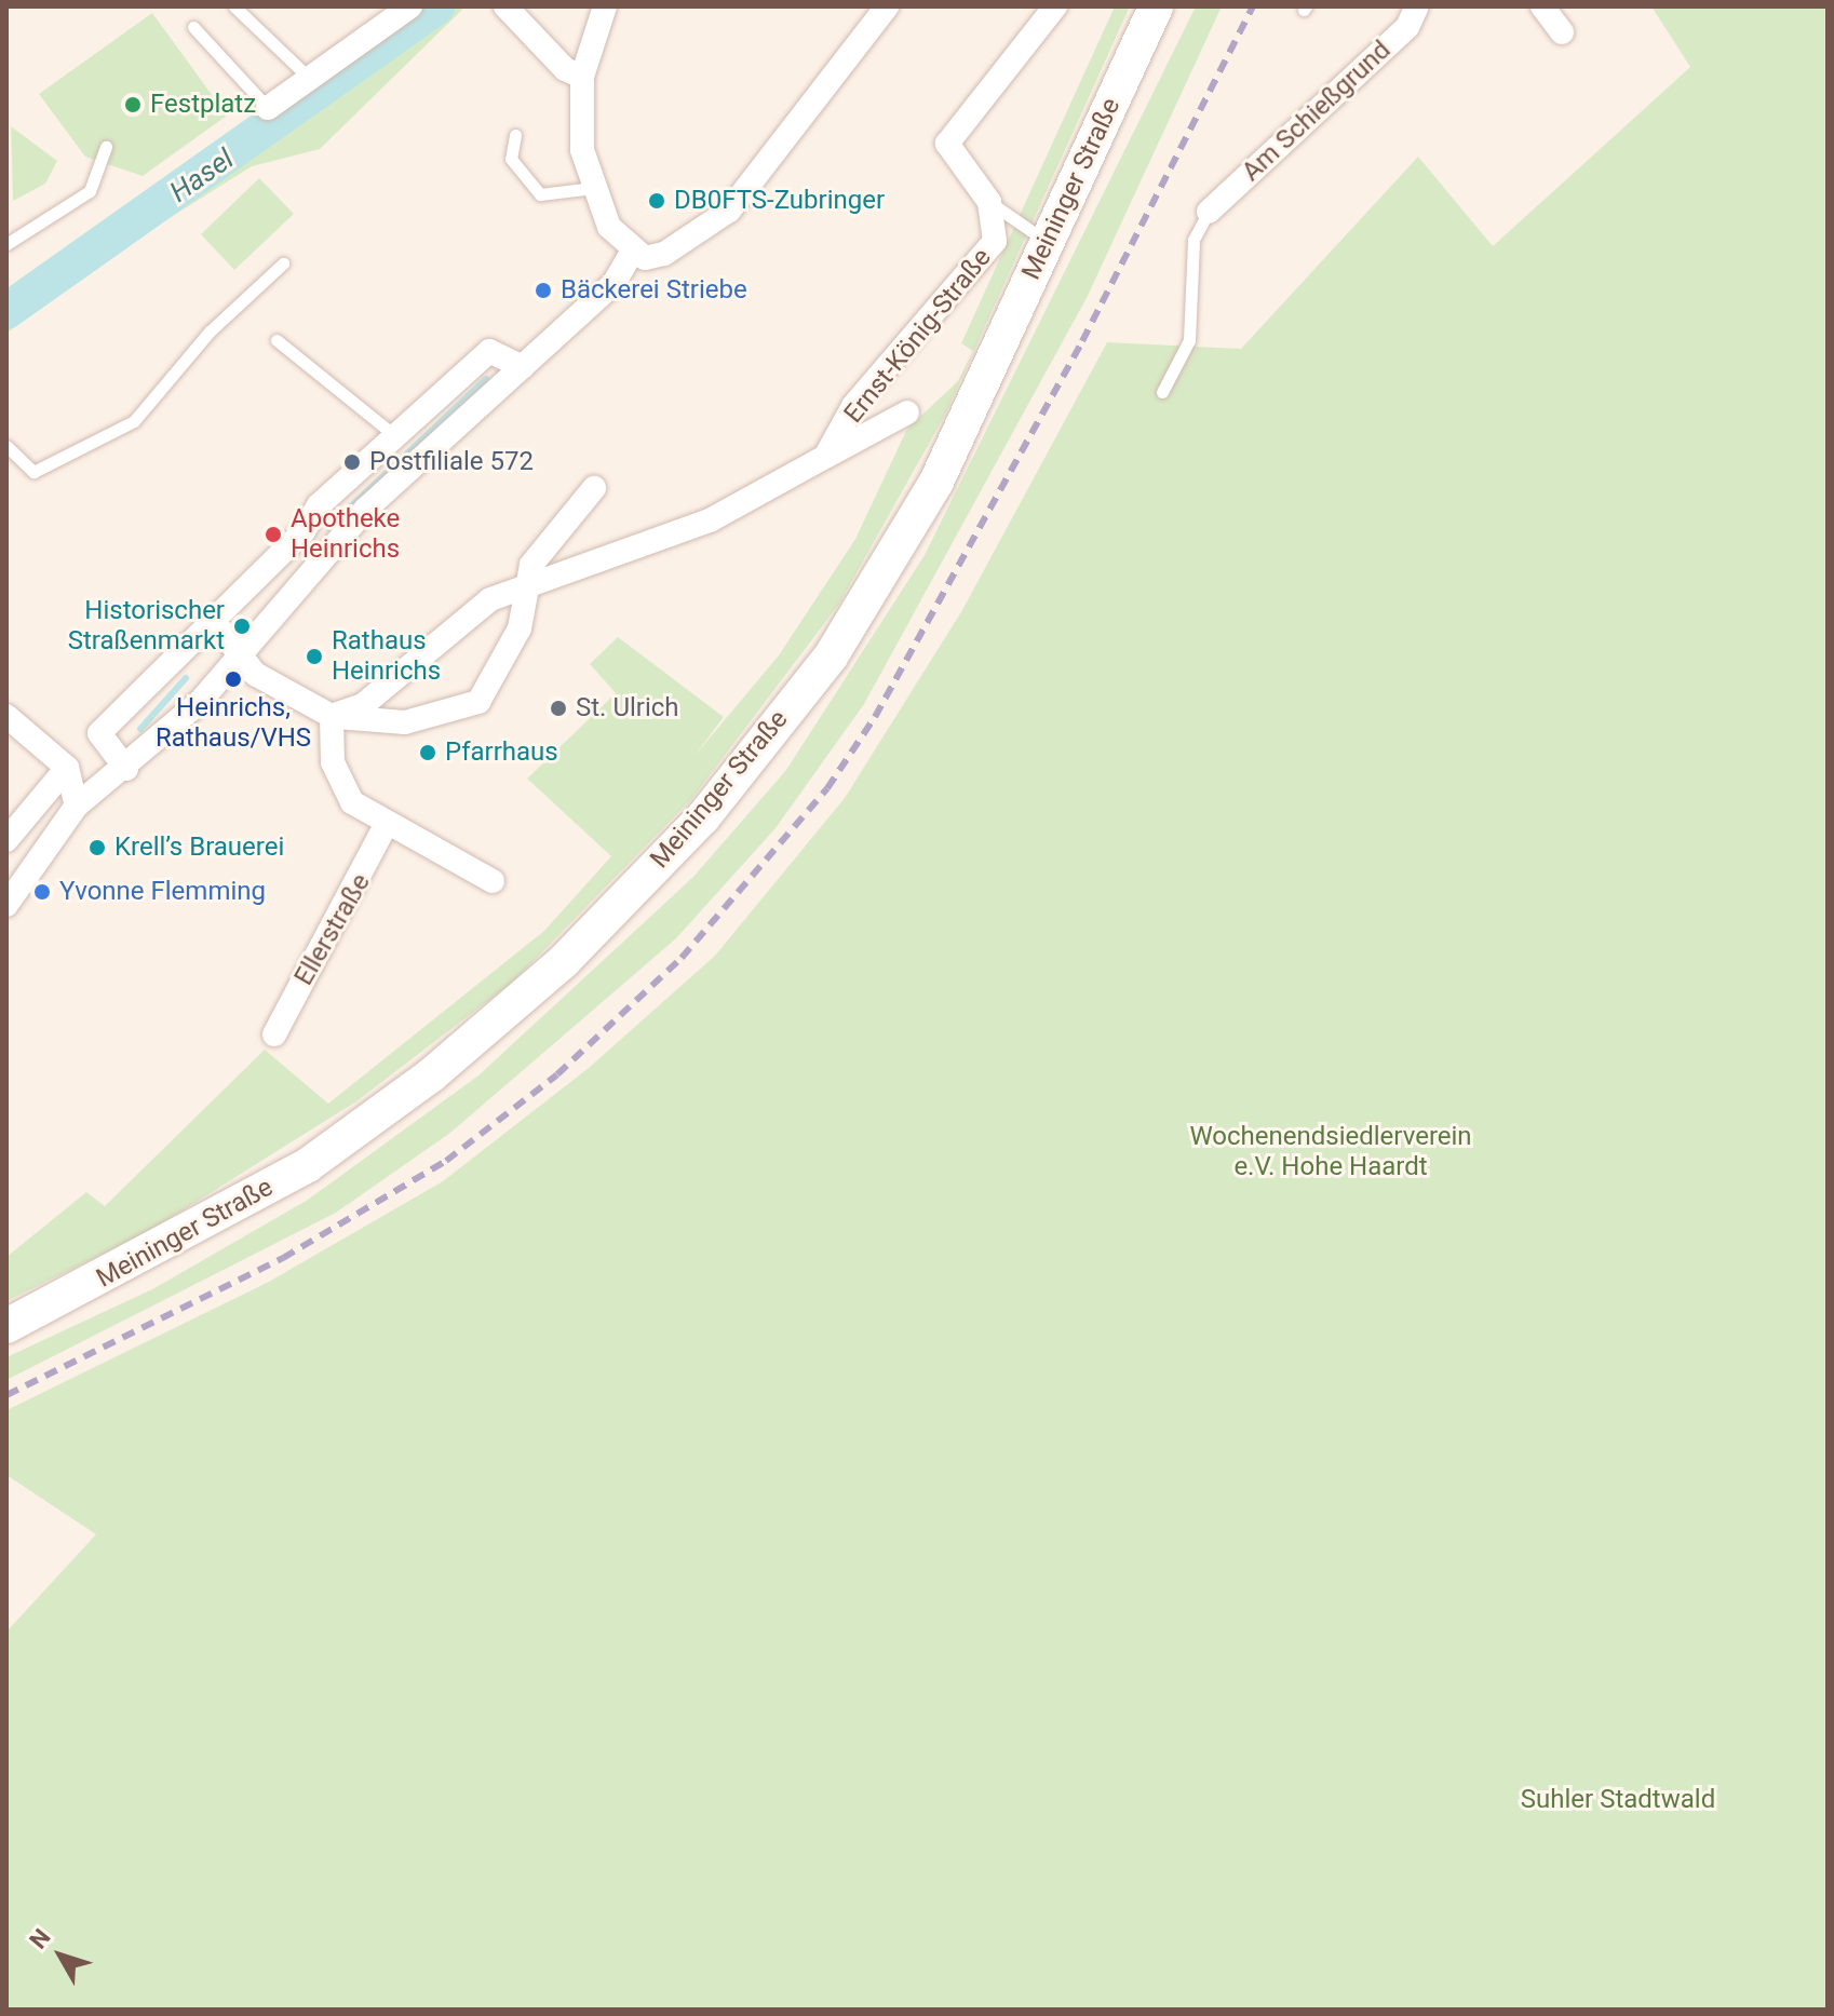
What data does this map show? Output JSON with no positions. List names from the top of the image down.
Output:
{
  "streets": {
    "main road": ["Meininger Straße"],
    "street": ["Am Schießgrund", "Ernst-König-Straße", "Ellerstraße"]
  },
  "water": ["Hasel"],
  "parks": ["Wochenendsiedlerverein e.V. Hohe Haardt", "Suhler Stadtwald"],
  "places": [
    "Festplatz",
    "DB0FTS-Zubringer",
    "Bäckerei Striebe",
    "Postfiliale 572",
    "Apotheke Heinrichs",
    "Historischer Straßenmarkt",
    "Rathaus Heinrichs",
    "Heinrichs, Rathaus/VHS",
    "St. Ulrich",
    "Pfarrhaus",
    "Krell’s Brauerei",
    "Yvonne Flemming"
  ],
  "north": "top left"
}
